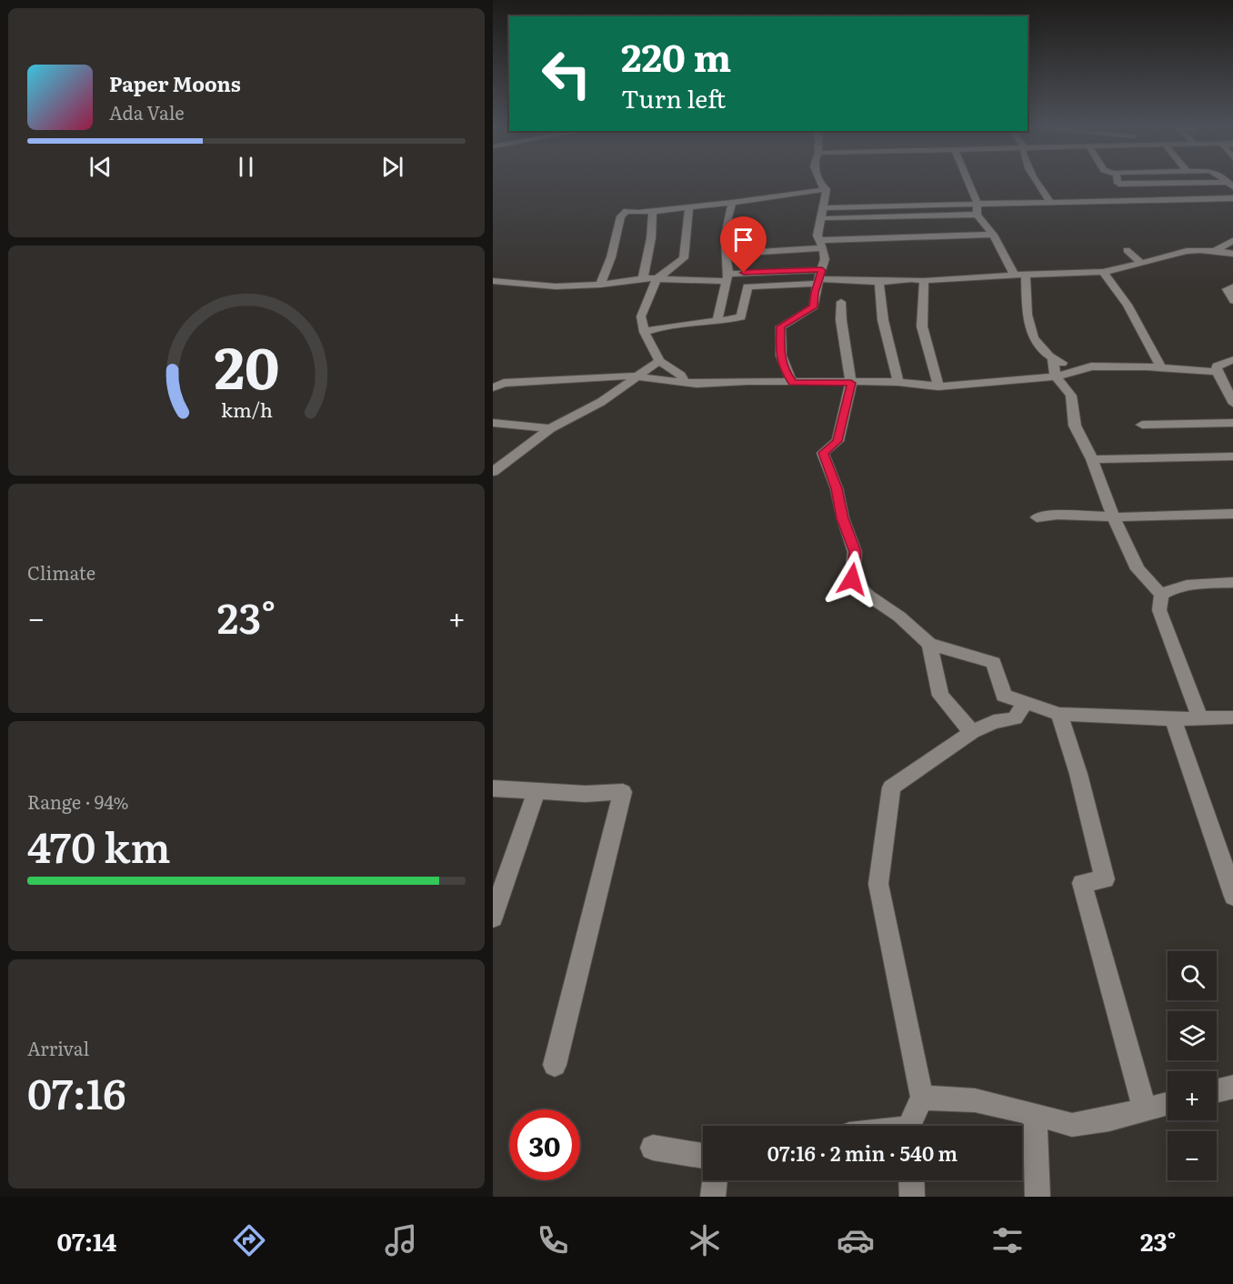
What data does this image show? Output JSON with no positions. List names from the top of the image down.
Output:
{
  "page": {
    "turn": ["220 m", "Turn left"],
    "song": ["Paper Moons", "Ada Vale"],
    "tile": [
      "Climate",
      ["Range · 94%", "470 km"],
      ["Arrival", "07:16"]
    ],
    "heat": ["−", "23°", "+"],
    "map_buttons": ["+", "−"],
    "limit": "30",
    "trip": "07:16 · 2 min · 540 m",
    "tabs": ["07:14", "23°"],
    "gauge": ["20", "km/h"]
  }
}
